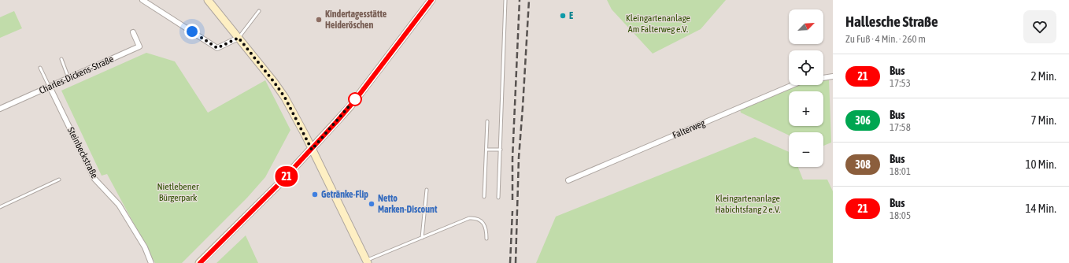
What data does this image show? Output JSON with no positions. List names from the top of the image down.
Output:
{
  "streets": {
    "street": ["Charles-Dickens-Straße", "Falterweg", "Steinbeckstraße"]
  },
  "crossings": [
    ["Charles-Dickens-Straße", "Steinbeckstraße"]
  ],
  "parks": ["Kleingartenanlage Am Falterweg e.V.", "Nietlebener Bürgerpark", "Kleingartenanlage Habichtsfang 2 e.V."],
  "places": [
    "E",
    "Kindertagesstätte Heideröschen",
    "Getränke-Flip",
    "Netto Marken-Discount"
  ],
  "lines": ["bus line 21"],
  "north": "top right",
  "page": {
    "on_map": "21",
    "heading": ["Hallesche Straße", "Zu Fuß · 4 Min. · 260 m"],
    "map_buttons": ["+", "−"],
    "list": [
      {
        "mark": "21",
        "name": "Bus",
        "note": "17:53",
        "value": "2 Min."
      },
      {
        "mark": "306",
        "name": "Bus",
        "note": "17:58",
        "value": "7 Min."
      },
      {
        "mark": "308",
        "name": "Bus",
        "note": "18:01",
        "value": "10 Min."
      },
      {
        "mark": "21",
        "name": "Bus",
        "note": "18:05",
        "value": "14 Min."
      }
    ]
  }
}
